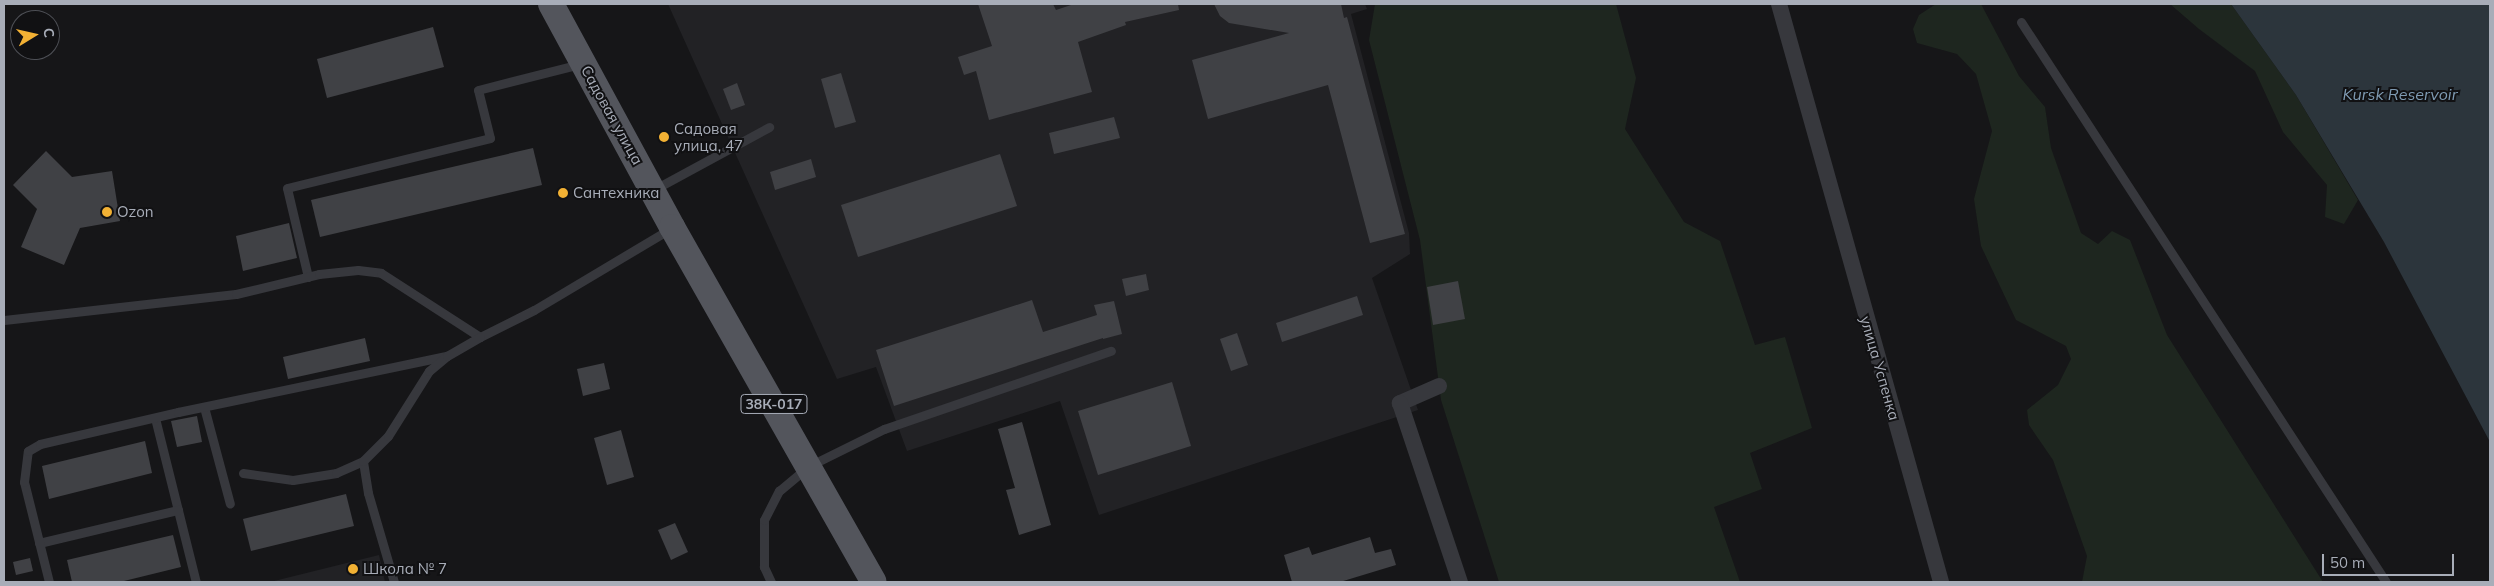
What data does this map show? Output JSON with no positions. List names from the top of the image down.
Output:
{
  "streets": {
    "main road": ["Садовая улица", "38К-017"],
    "street": ["улица Успенка"]
  },
  "crossings": [
    ["Садовая улица", "38К-017"]
  ],
  "water": ["Kursk Reservoir"],
  "places": [
    "Садовая улица, 47",
    "Сантехника",
    "Ozon",
    "Школа № 7"
  ],
  "scale_bar": "50 m",
  "north": "right"
}
